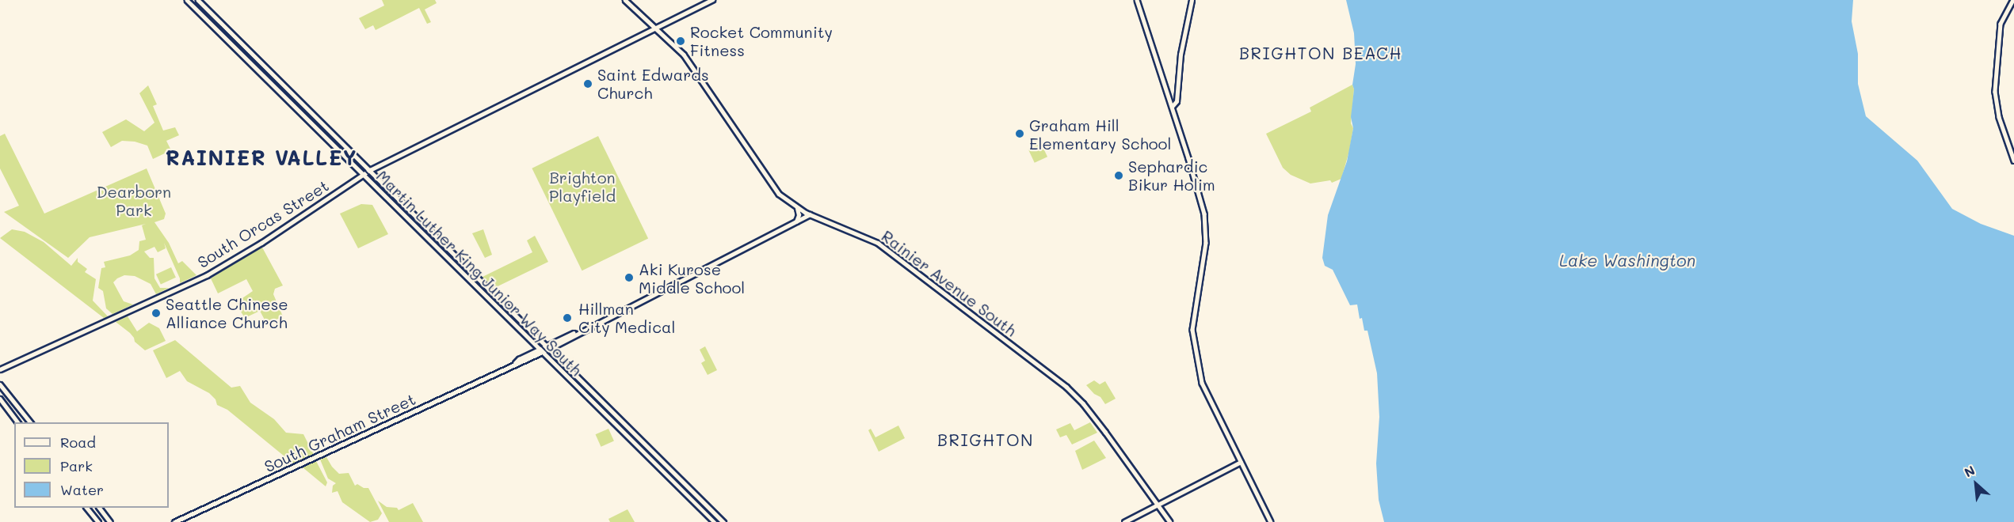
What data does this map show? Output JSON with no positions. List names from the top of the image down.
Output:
{
  "streets": {
    "main road": [
      "South Orcas Street",
      "Martin Luther King Junior Way South",
      "Rainier Avenue South",
      "South Graham Street"
    ]
  },
  "crossings": [
    ["South Orcas Street", "Martin Luther King Junior Way South"],
    ["South Orcas Street", "Rainier Avenue South"],
    ["Martin Luther King Junior Way South", "South Graham Street"],
    ["Rainier Avenue South", "South Graham Street"]
  ],
  "districts": ["BRIGHTON BEACH", "RAINIER VALLEY", "BRIGHTON"],
  "water": ["Lake Washington"],
  "parks": ["Brighton Playfield", "Dearborn Park"],
  "places": [
    "Rocket Community Fitness",
    "Saint Edwards Church",
    "Graham Hill Elementary School",
    "Sephardic Bikur Holim",
    "Aki Kurose Middle School",
    "Seattle Chinese Alliance Church",
    "Hillman City Medical"
  ],
  "legend": ["Road", "Park", "Water"],
  "north": "top left"
}
